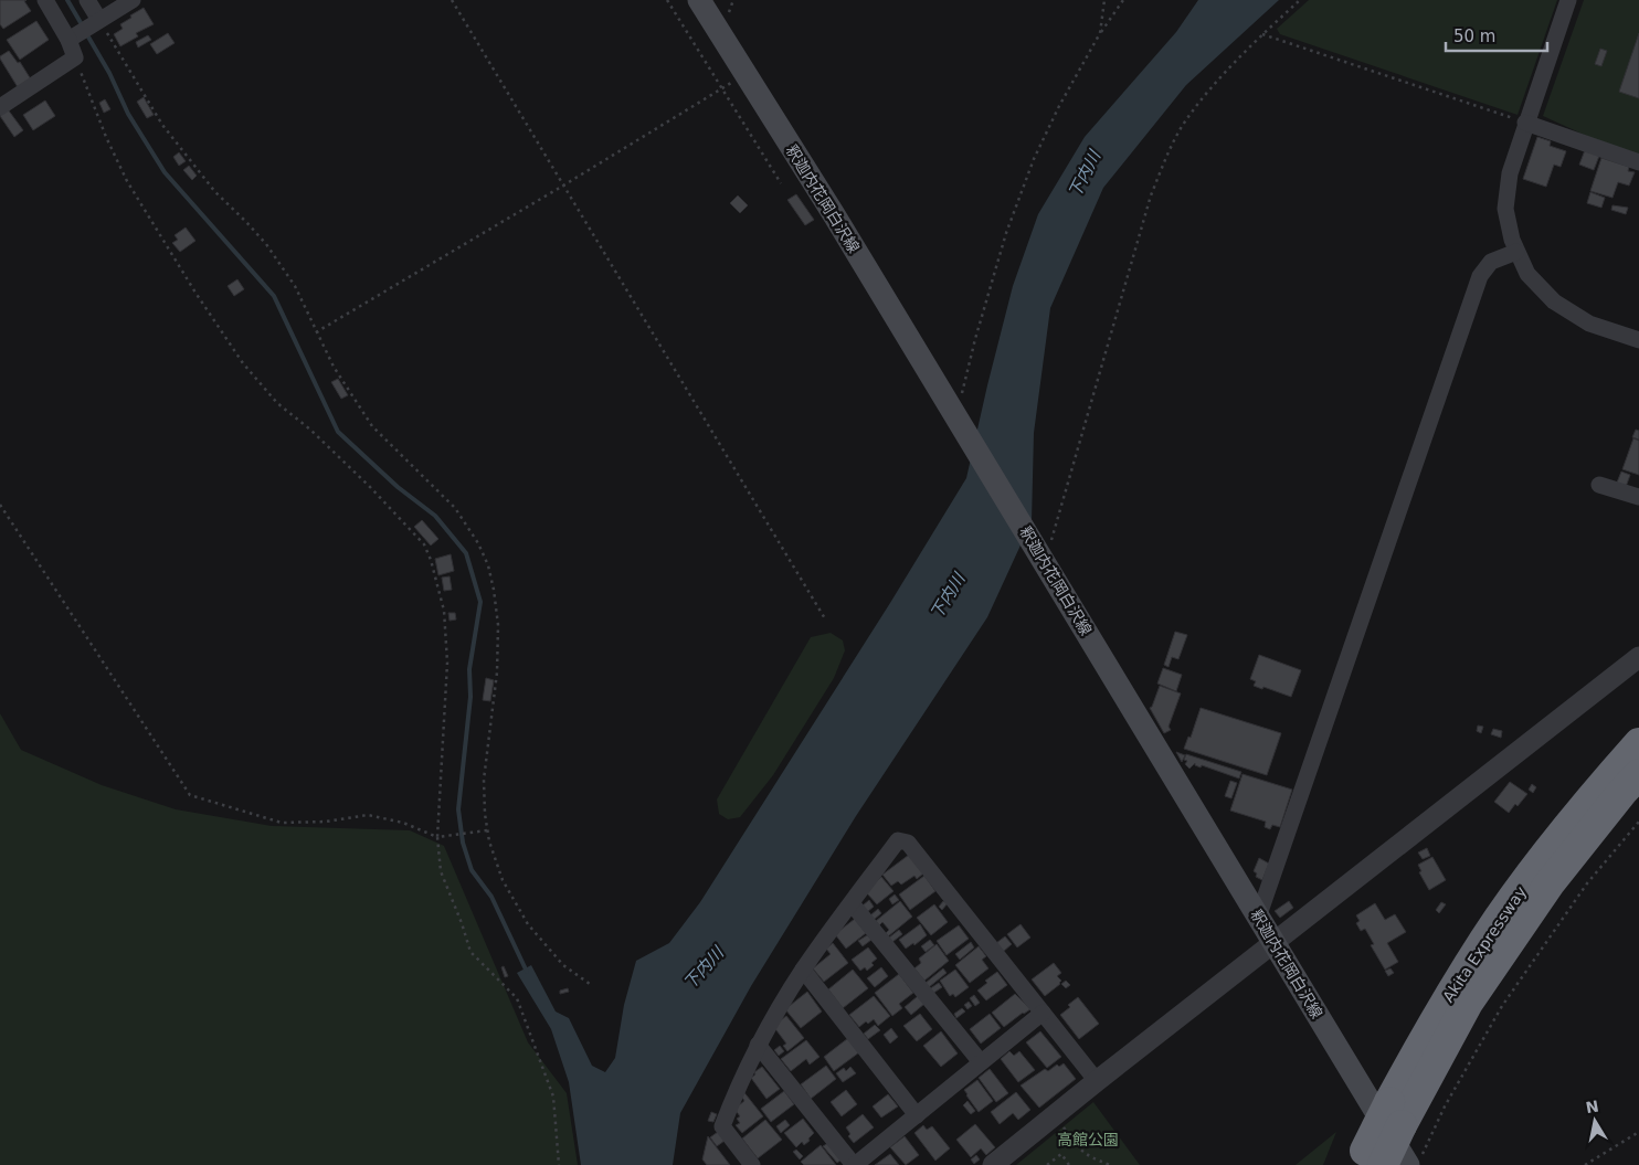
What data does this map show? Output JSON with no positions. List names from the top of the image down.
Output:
{
  "streets": {
    "highway": ["Akita Expressway"],
    "main road": ["釈迦内花岡白沢線"]
  },
  "water": ["下内川"],
  "parks": ["高館公園"],
  "scale_bar": "50 m",
  "north": "top"
}
